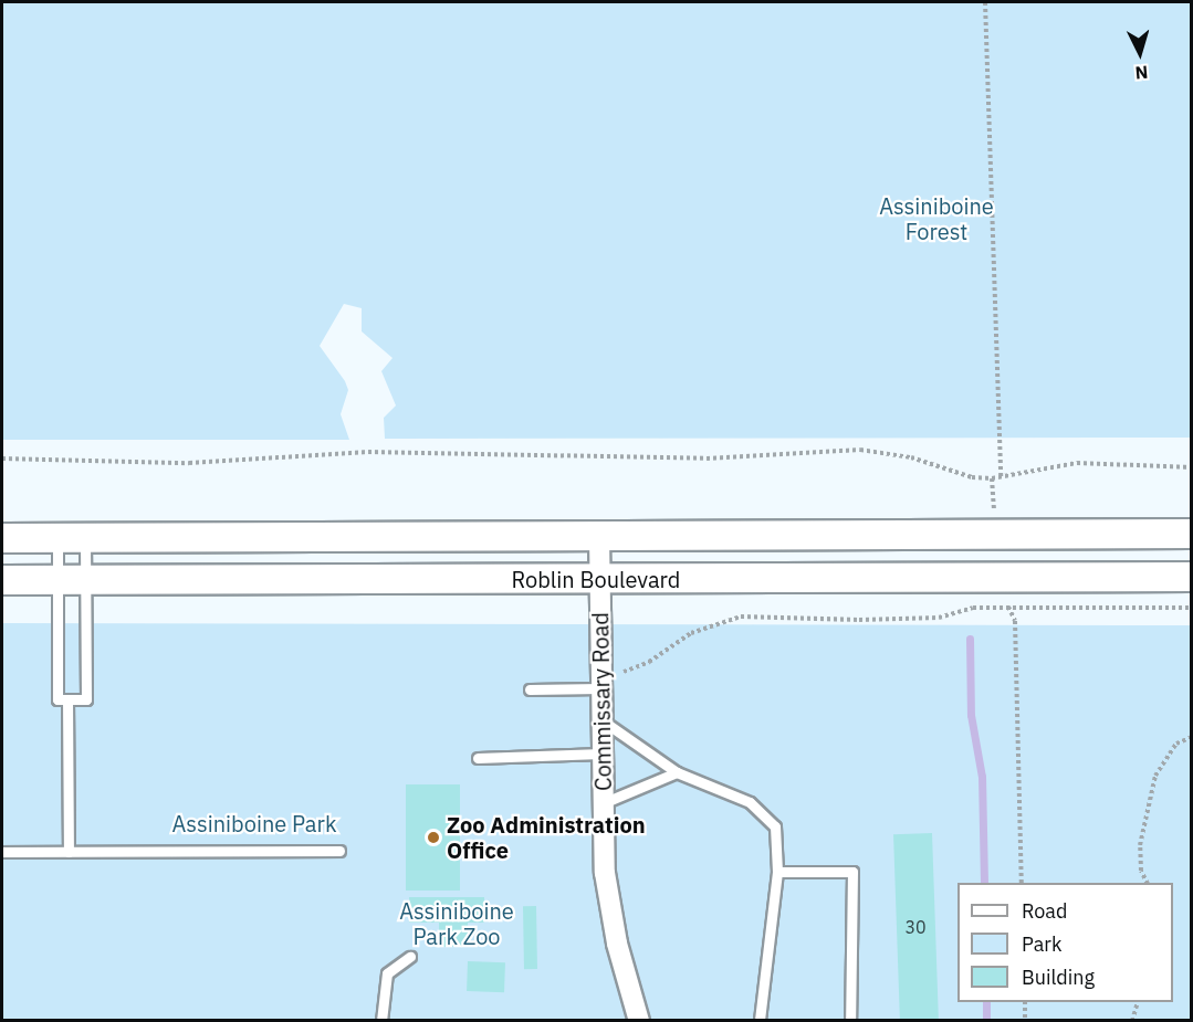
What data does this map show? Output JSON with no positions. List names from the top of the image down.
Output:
{
  "streets": {
    "main road": ["Roblin Boulevard"],
    "street": ["Commissary Road"]
  },
  "crossings": [
    ["Roblin Boulevard", "Commissary Road"]
  ],
  "parks": ["Assiniboine Forest", "Assiniboine Park", "Assiniboine Park Zoo"],
  "places": ["Zoo Administration Office"],
  "house_numbers": ["30"],
  "legend": ["Road", "Park", "Building"],
  "north": "bottom"
}
